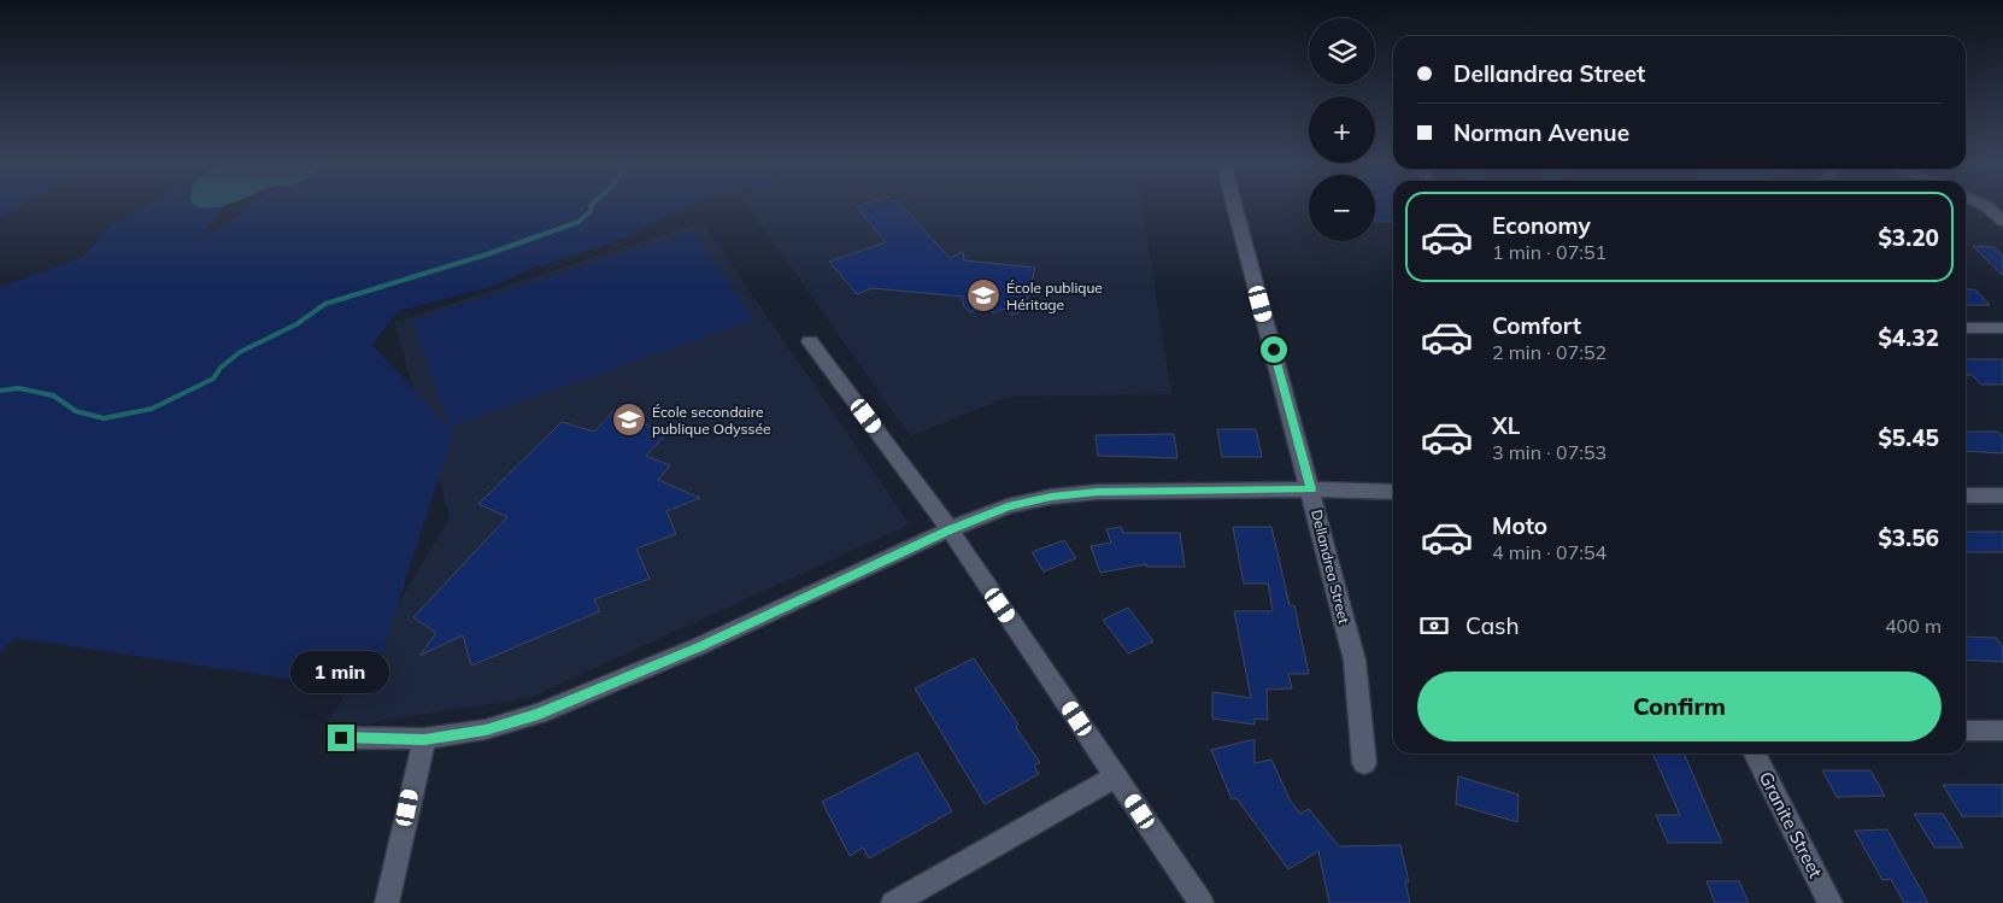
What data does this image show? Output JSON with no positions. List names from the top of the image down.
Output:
{
  "streets": {
    "street": ["Dellandrea Street", "Granite Street"]
  },
  "places": {
    "school or university": ["École publique Héritage", "École secondaire publique Odyssée"]
  },
  "page": {
    "map_buttons": ["+", "−"],
    "banner": ["Dellandrea Street", "Norman Avenue"],
    "list": [
      {
        "name": "Economy",
        "note": "1 min · 07:51",
        "value": "$3.20"
      },
      {
        "name": "Comfort",
        "note": "2 min · 07:52",
        "value": "$4.32"
      },
      {
        "name": "XL",
        "note": "3 min · 07:53",
        "value": "$5.45"
      },
      {
        "name": "Moto",
        "note": "4 min · 07:54",
        "value": "$3.56"
      }
    ],
    "pay": ["Cash", "400 m"],
    "bubble": "1 min",
    "buttons": "Confirm"
  }
}
